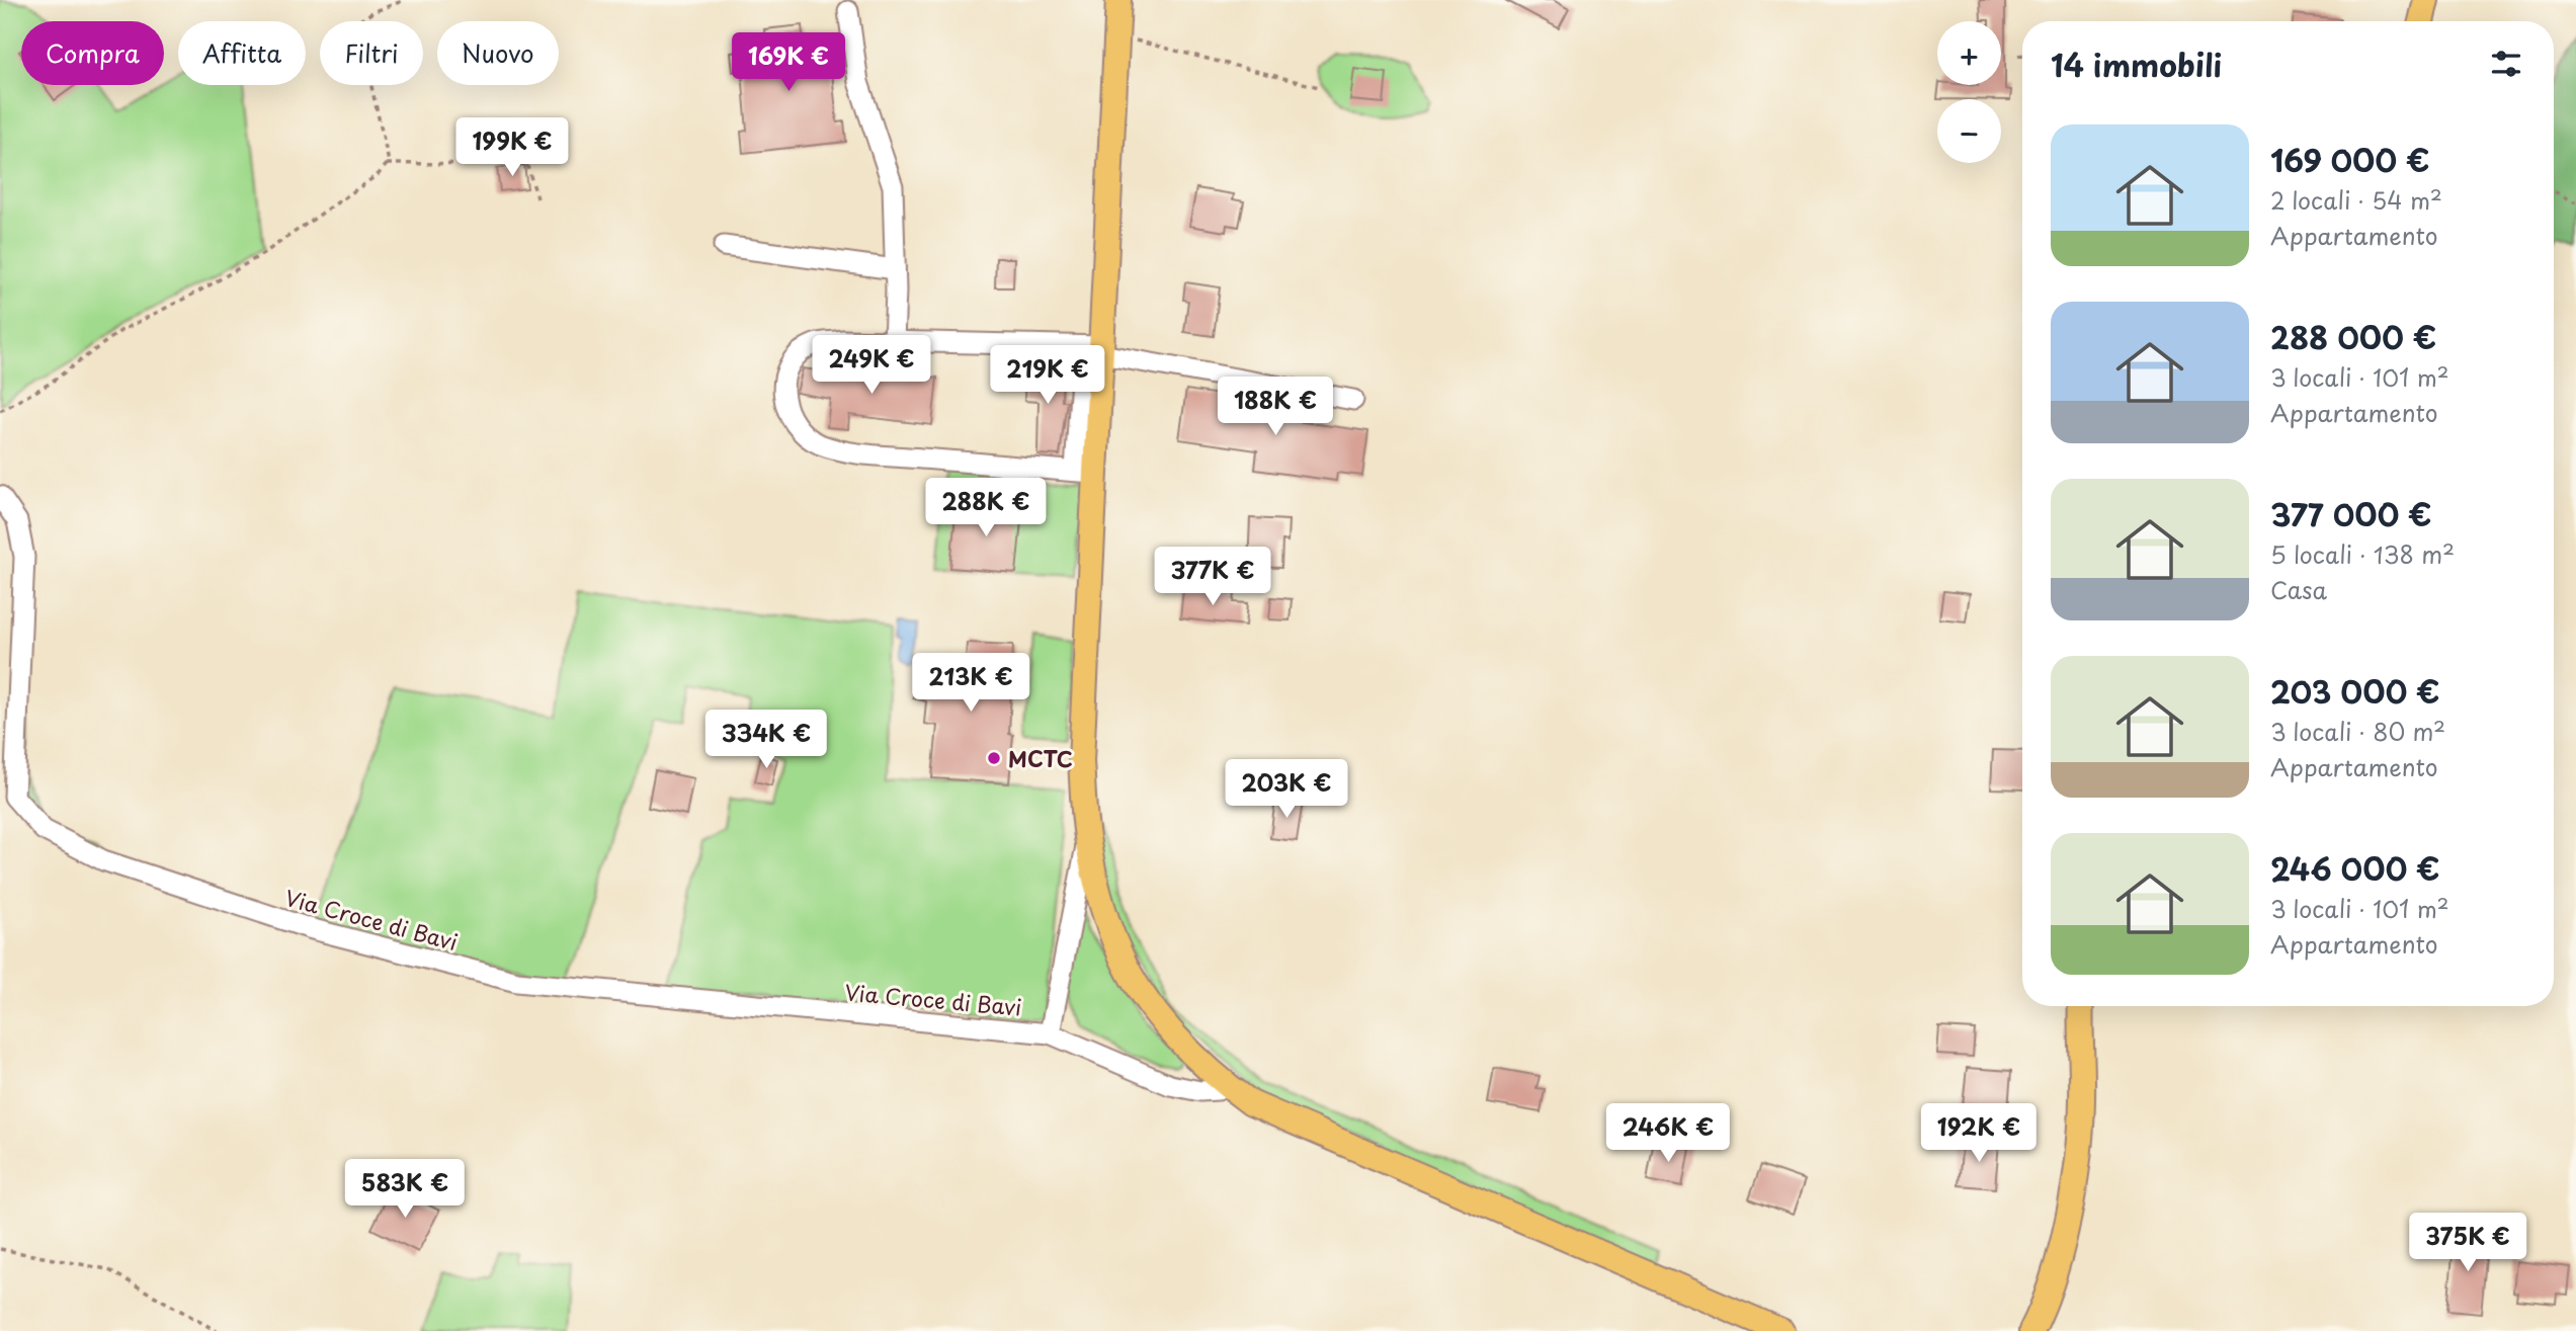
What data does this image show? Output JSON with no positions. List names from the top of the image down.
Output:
{
  "streets": {
    "lane": ["Via Croce di Bavi"]
  },
  "places": ["MCTC"],
  "page": {
    "map_buttons": ["+", "−"],
    "chip": [
      "Compra",
      "Affitta",
      "Filtri",
      "Nuovo"
    ],
    "heading": "14 immobili",
    "price": [
      "169K €",
      "199K €",
      "249K €",
      "219K €",
      "188K €",
      "288K €",
      "377K €",
      "213K €",
      "334K €",
      "203K €",
      "246K €",
      "192K €",
      "583K €",
      "375K €"
    ],
    "list": [
      {
        "name": "169 000 €",
        "note": "2 locali · 54 m² · Appartamento"
      },
      {
        "name": "288 000 €",
        "note": "3 locali · 101 m² · Appartamento"
      },
      {
        "name": "377 000 €",
        "note": "5 locali · 138 m² · Casa"
      },
      {
        "name": "203 000 €",
        "note": "3 locali · 80 m² · Appartamento"
      },
      {
        "name": "246 000 €",
        "note": "3 locali · 101 m² · Appartamento"
      }
    ]
  }
}
